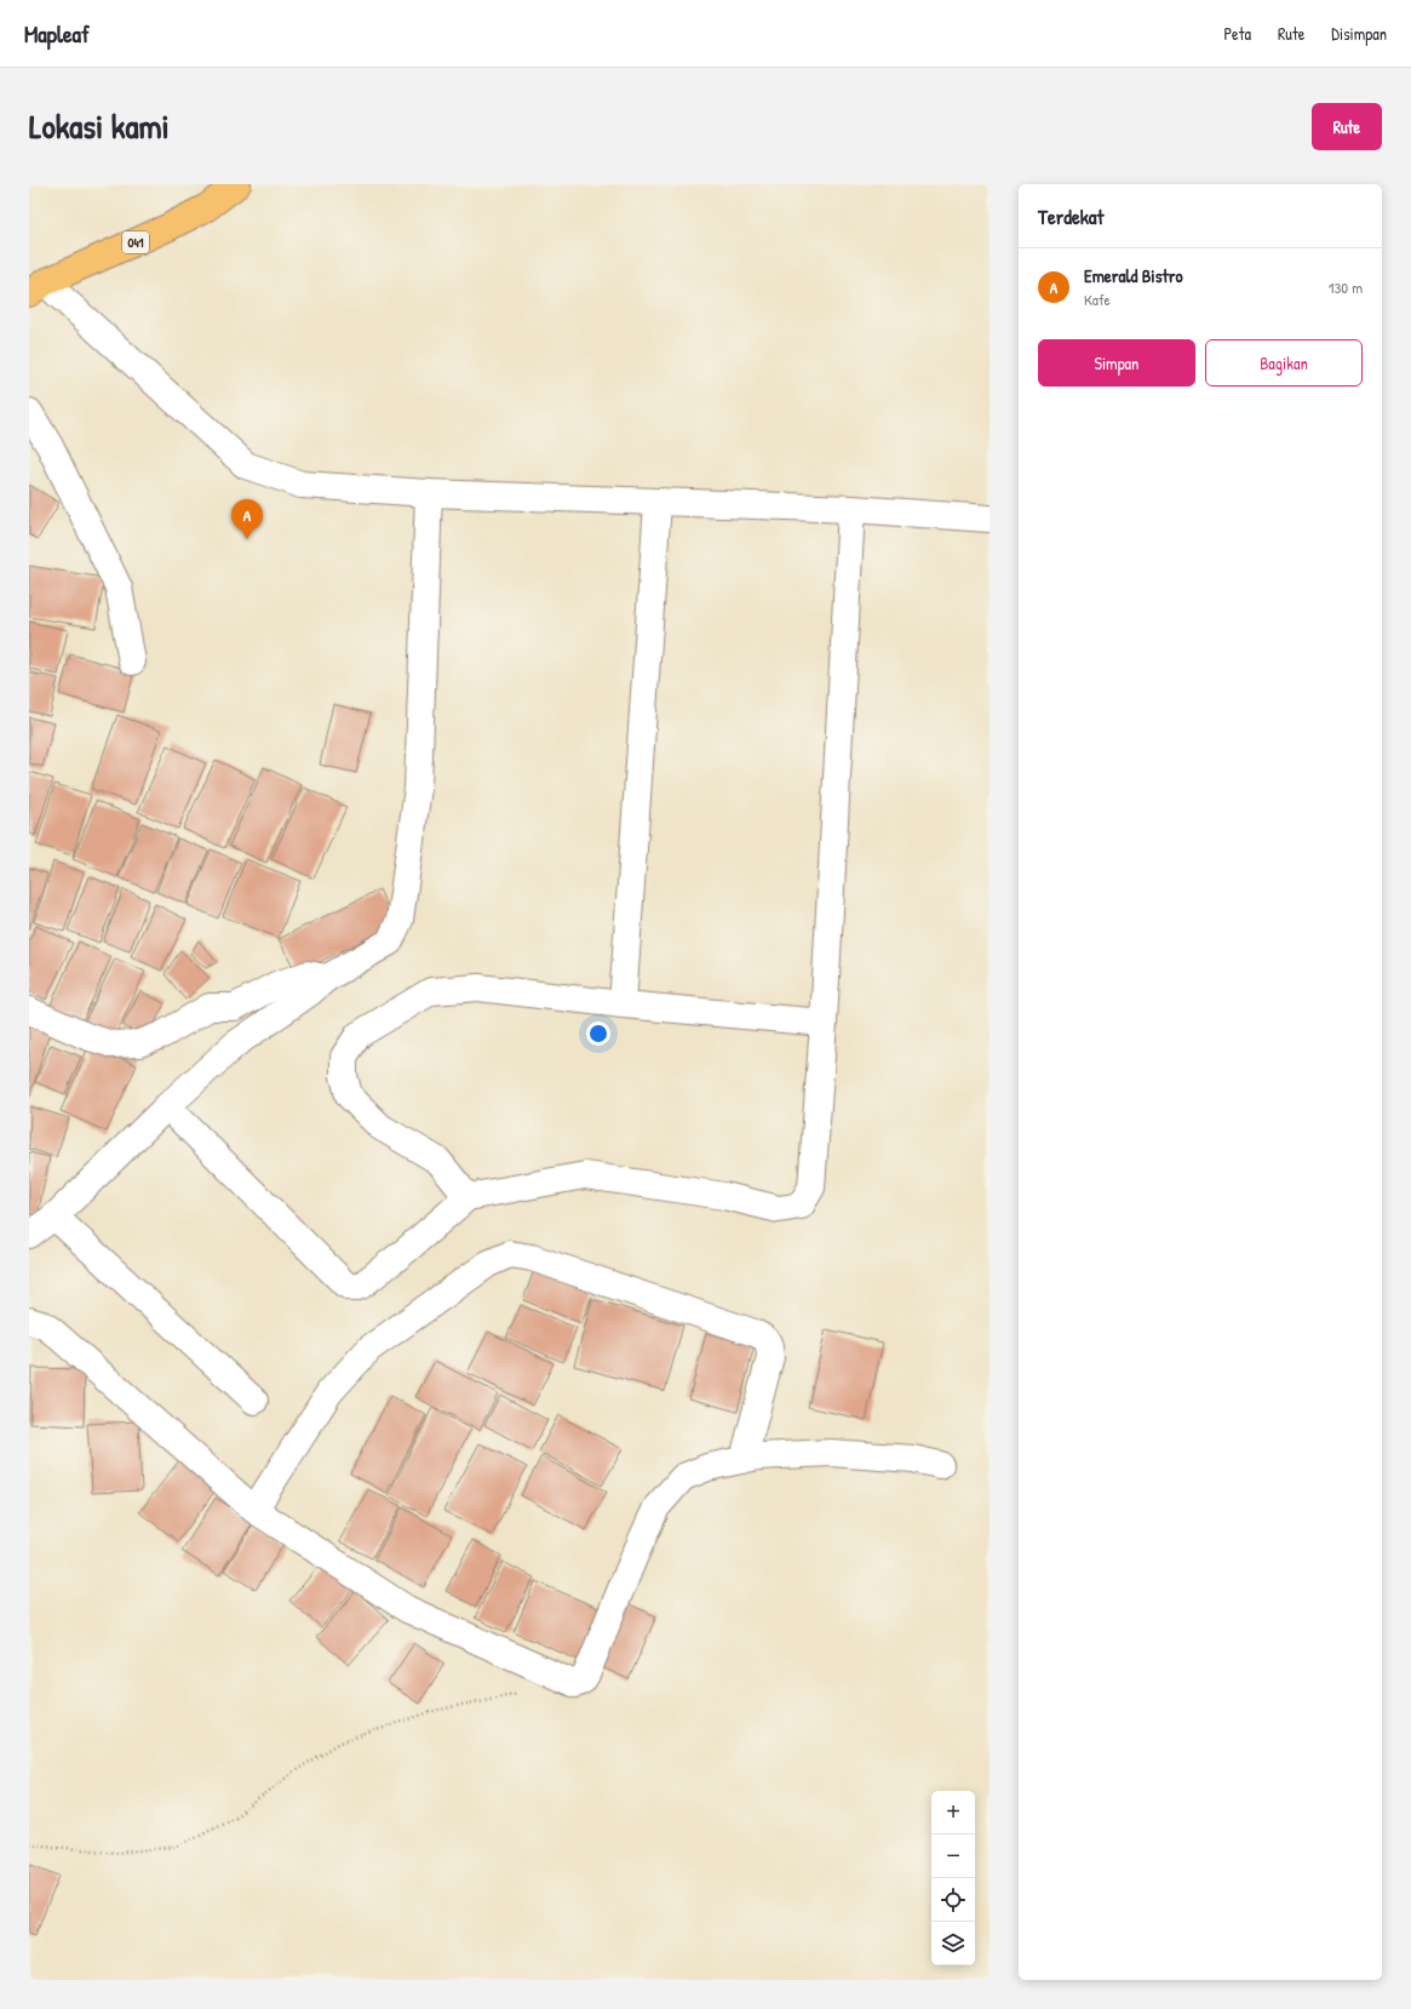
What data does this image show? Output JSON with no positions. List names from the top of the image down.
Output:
{
  "streets": {
    "main road": ["041"]
  },
  "page": {
    "header": "Mapleaf",
    "nav": ["Peta", "Rute", "Disimpan"],
    "title": "Lokasi kami",
    "buttons": [
      "Rute",
      ["Simpan", "Bagikan"]
    ],
    "heading": "Terdekat",
    "list": [
      {
        "mark": "A",
        "name": "Emerald Bistro",
        "note": "Kafe",
        "value": "130 m"
      }
    ],
    "pins": "A",
    "map_buttons": ["+", "−"]
  }
}
